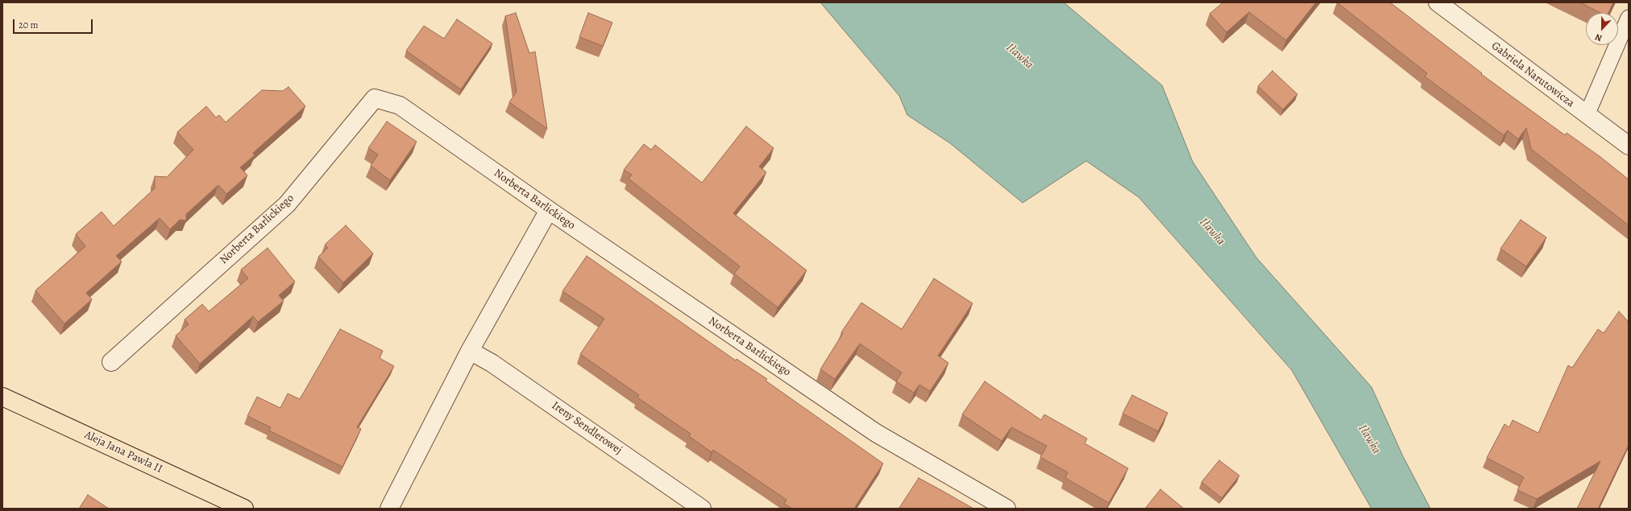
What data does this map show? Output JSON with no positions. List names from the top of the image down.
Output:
{
  "streets": {
    "main road": ["Aleja Jana Pawła II"],
    "street": ["Gabriela Narutowicza", "Norberta Barlickiego", "Ireny Sendlerowej"]
  },
  "water": ["Iławka"],
  "scale_bar": "20 m",
  "north": "bottom"
}
